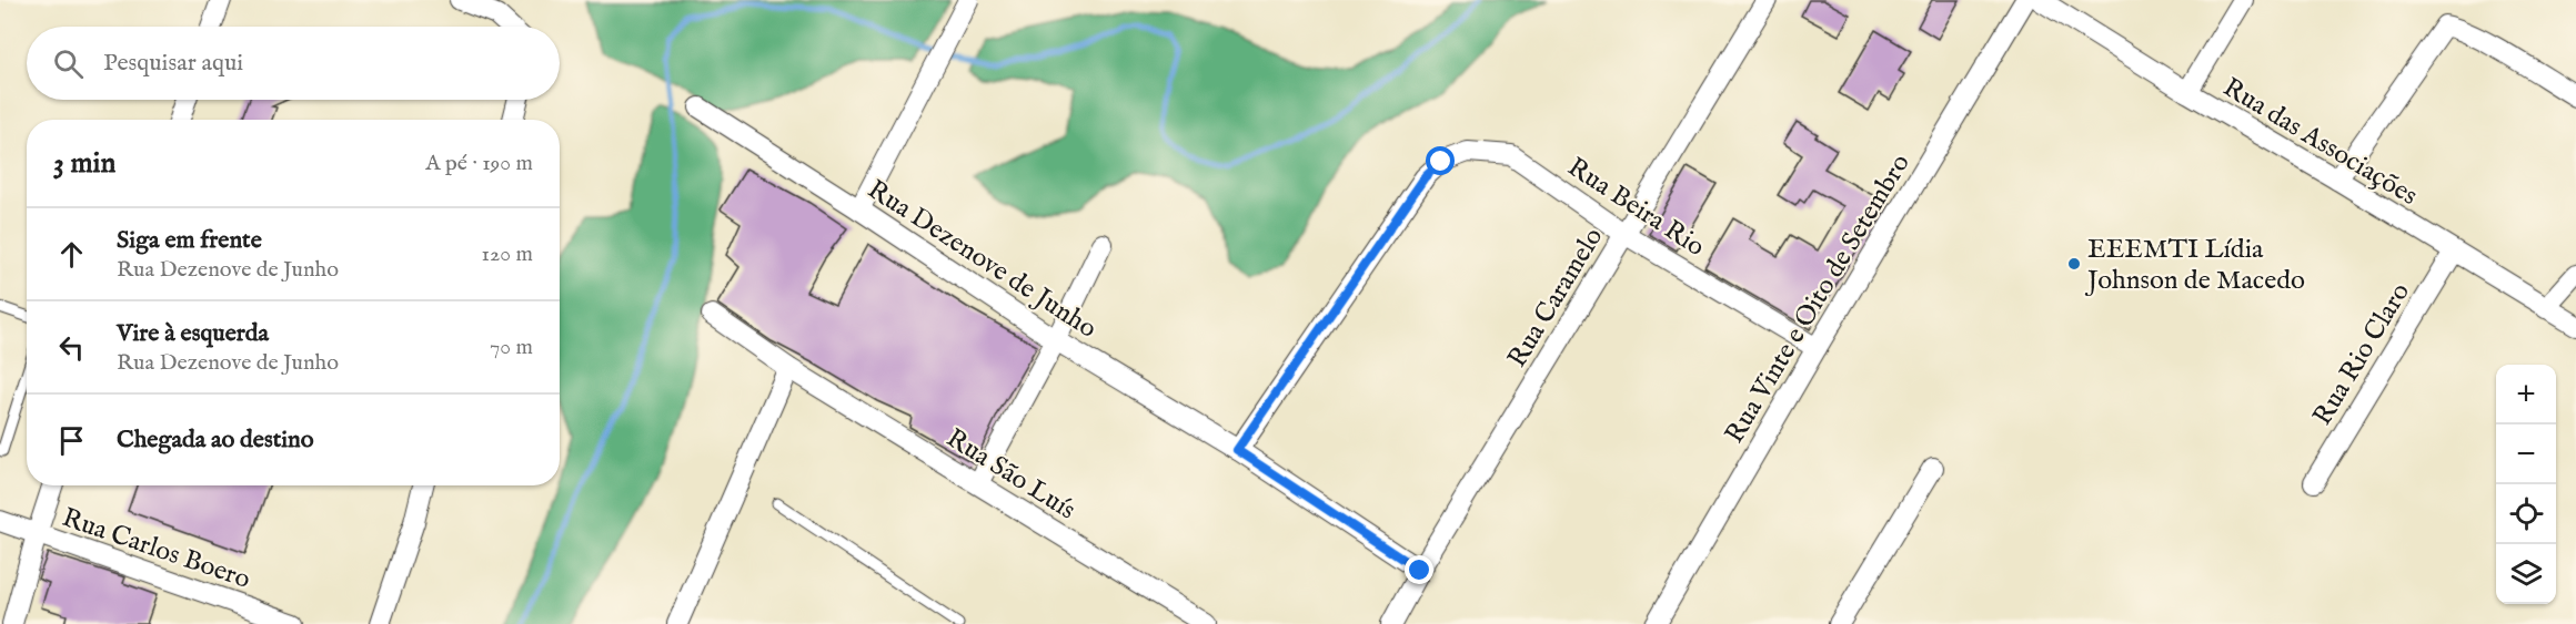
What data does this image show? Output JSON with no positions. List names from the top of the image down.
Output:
{
  "streets": {
    "street": [
      "Rua das Associações",
      "Rua Beira Rio",
      "Rua Dezenove de Junho",
      "Rua Caramelo",
      "Rua Vinte e Oito de Setembro",
      "Rua Rio Claro",
      "Rua São Luís",
      "Rua Carlos Boero"
    ]
  },
  "crossings": [
    ["Rua das Associações", "Rua Rio Claro"],
    ["Rua Beira Rio", "Rua Dezenove de Junho"],
    ["Rua Beira Rio", "Rua Caramelo"],
    ["Rua Beira Rio", "Rua Vinte e Oito de Setembro"],
    ["Rua Dezenove de Junho", "Rua Caramelo"]
  ],
  "places": ["EEEMTI Lídia Johnson de Macedo"],
  "page": {
    "search": "Pesquisar aqui",
    "heading": ["3 min", "A pé · 190 m"],
    "list": [
      ["Siga em frente", "Rua Dezenove de Junho", "120 m"],
      ["Vire à esquerda", "Rua Dezenove de Junho", "70 m"],
      "Chegada ao destino"
    ],
    "map_buttons": ["+", "−"]
  }
}
